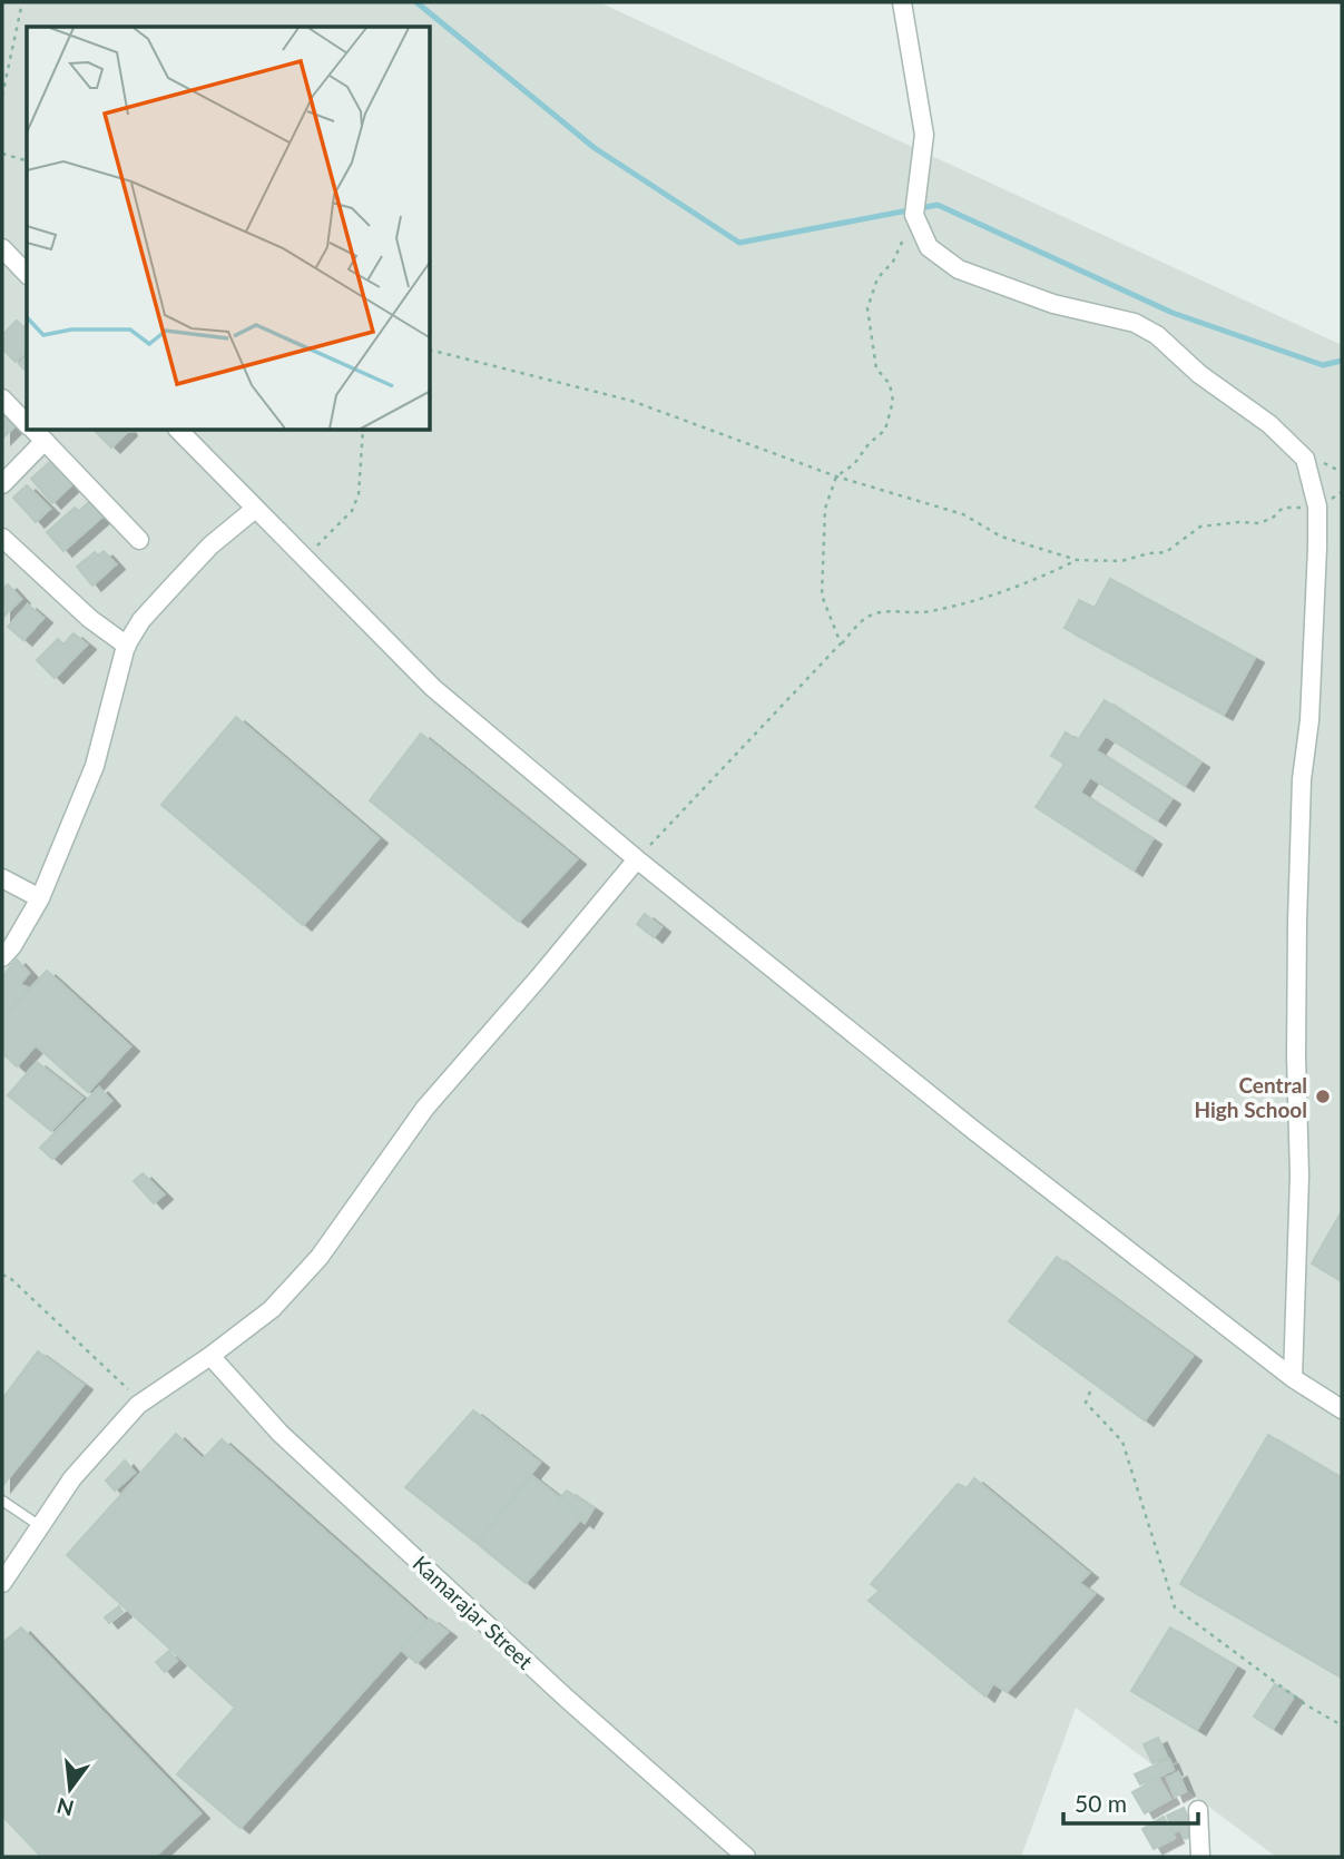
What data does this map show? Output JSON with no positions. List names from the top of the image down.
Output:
{
  "streets": {
    "street": ["Kamarajar Street"]
  },
  "places": ["Central High School"],
  "scale_bar": "50 m",
  "north": "bottom"
}
